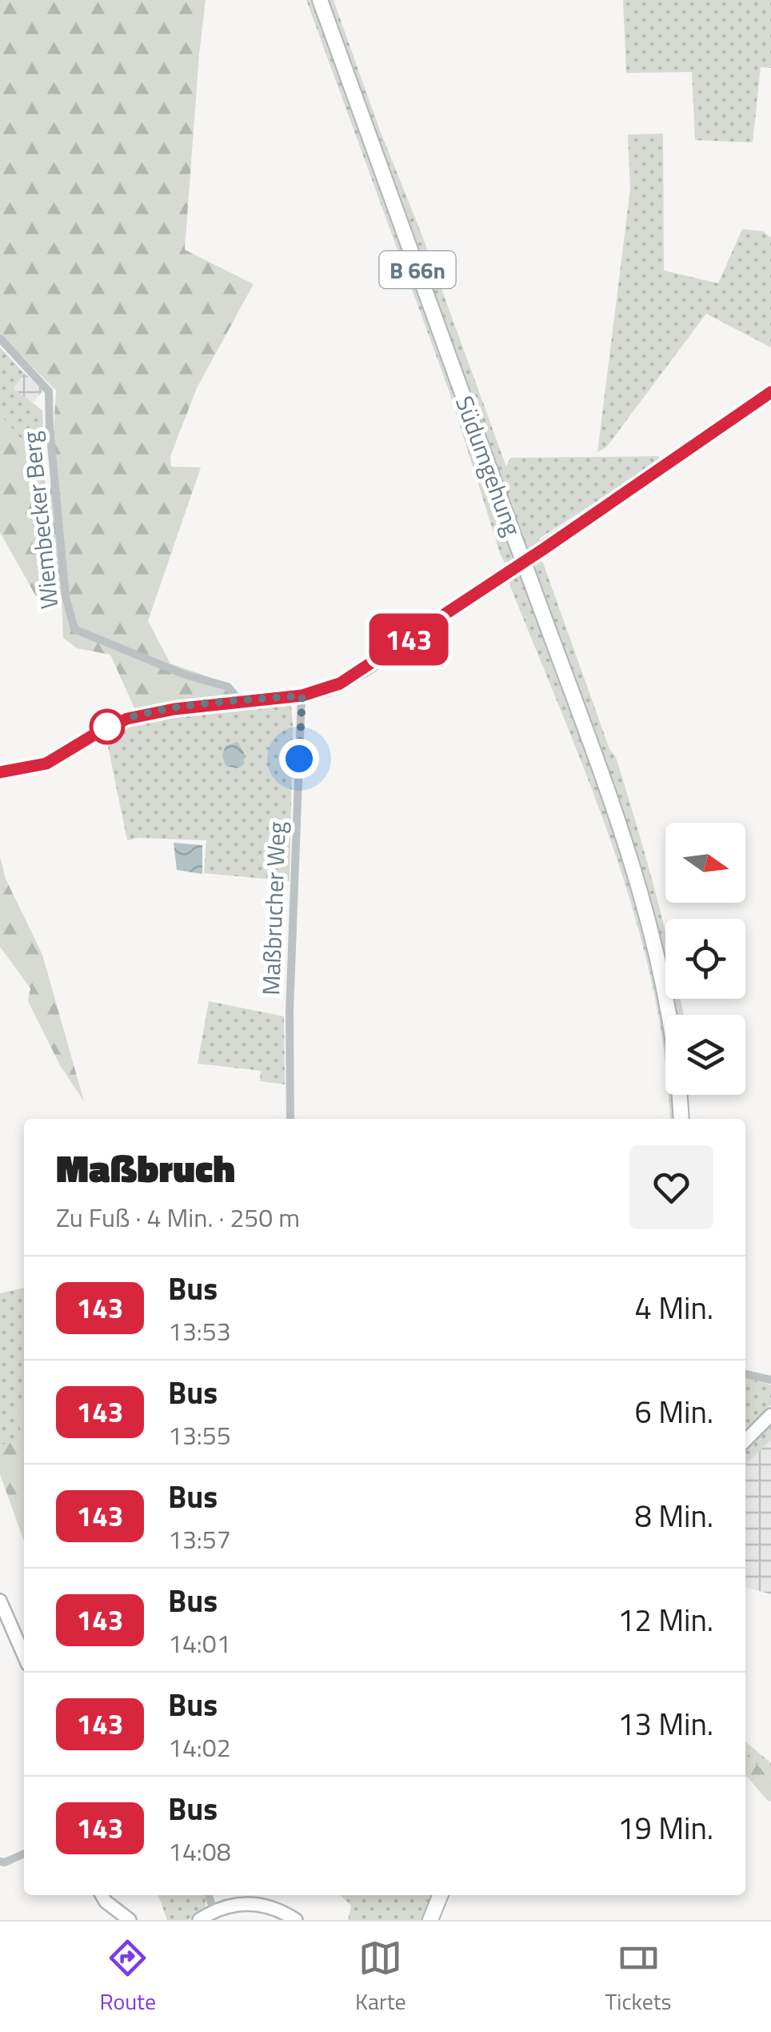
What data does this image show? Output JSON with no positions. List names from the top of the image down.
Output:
{
  "streets": {
    "main road": ["B 66n", "Südumgehung"],
    "street": ["Wiembecker Berg", "Maßbrucher Weg"]
  },
  "lines": ["bus line 143"],
  "north": "right",
  "page": {
    "on_map": "143",
    "heading": ["Maßbruch", "Zu Fuß · 4 Min. · 250 m"],
    "list": [
      {
        "mark": "143",
        "name": "Bus",
        "note": "13:53",
        "value": "4 Min."
      },
      {
        "mark": "143",
        "name": "Bus",
        "note": "13:55",
        "value": "6 Min."
      },
      {
        "mark": "143",
        "name": "Bus",
        "note": "13:57",
        "value": "8 Min."
      },
      {
        "mark": "143",
        "name": "Bus",
        "note": "14:01",
        "value": "12 Min."
      },
      {
        "mark": "143",
        "name": "Bus",
        "note": "14:02",
        "value": "13 Min."
      },
      {
        "mark": "143",
        "name": "Bus",
        "note": "14:08",
        "value": "19 Min."
      }
    ],
    "tabs": ["Route", "Karte", "Tickets"]
  }
}
